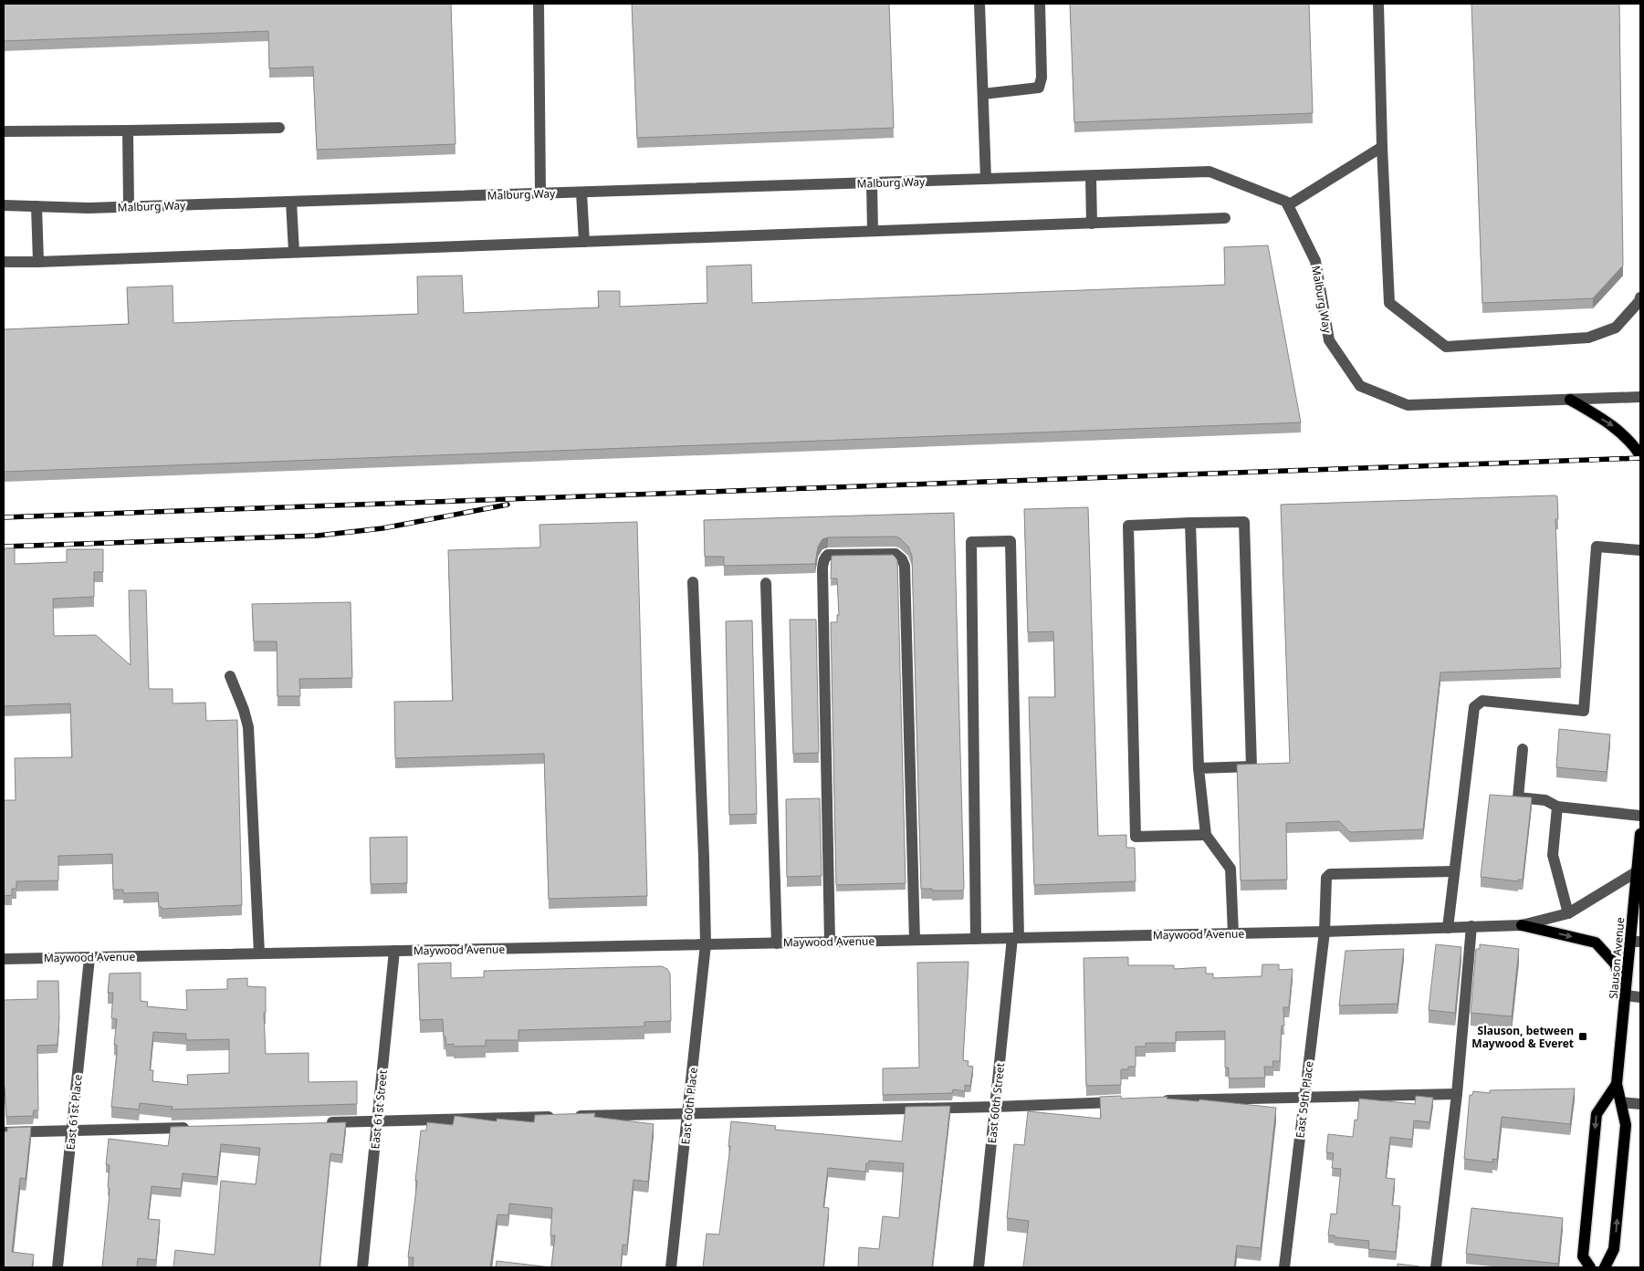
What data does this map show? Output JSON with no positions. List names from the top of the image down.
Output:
{
  "streets": {
    "main road": ["Slauson Avenue"],
    "street": [
      "Malburg Way",
      "Maywood Avenue",
      "East 59th Place",
      "East 60th Street",
      "East 60th Place",
      "East 61st Street",
      "East 61st Place"
    ]
  },
  "crossings": [
    ["Maywood Avenue", "Slauson Avenue"],
    ["Maywood Avenue", "East 59th Place"],
    ["Maywood Avenue", "East 60th Street"],
    ["Maywood Avenue", "East 60th Place"],
    ["Maywood Avenue", "East 61st Street"],
    ["Maywood Avenue", "East 61st Place"]
  ],
  "places": {
    "transit": ["Slauson, between Maywood & Everet"]
  }
}
